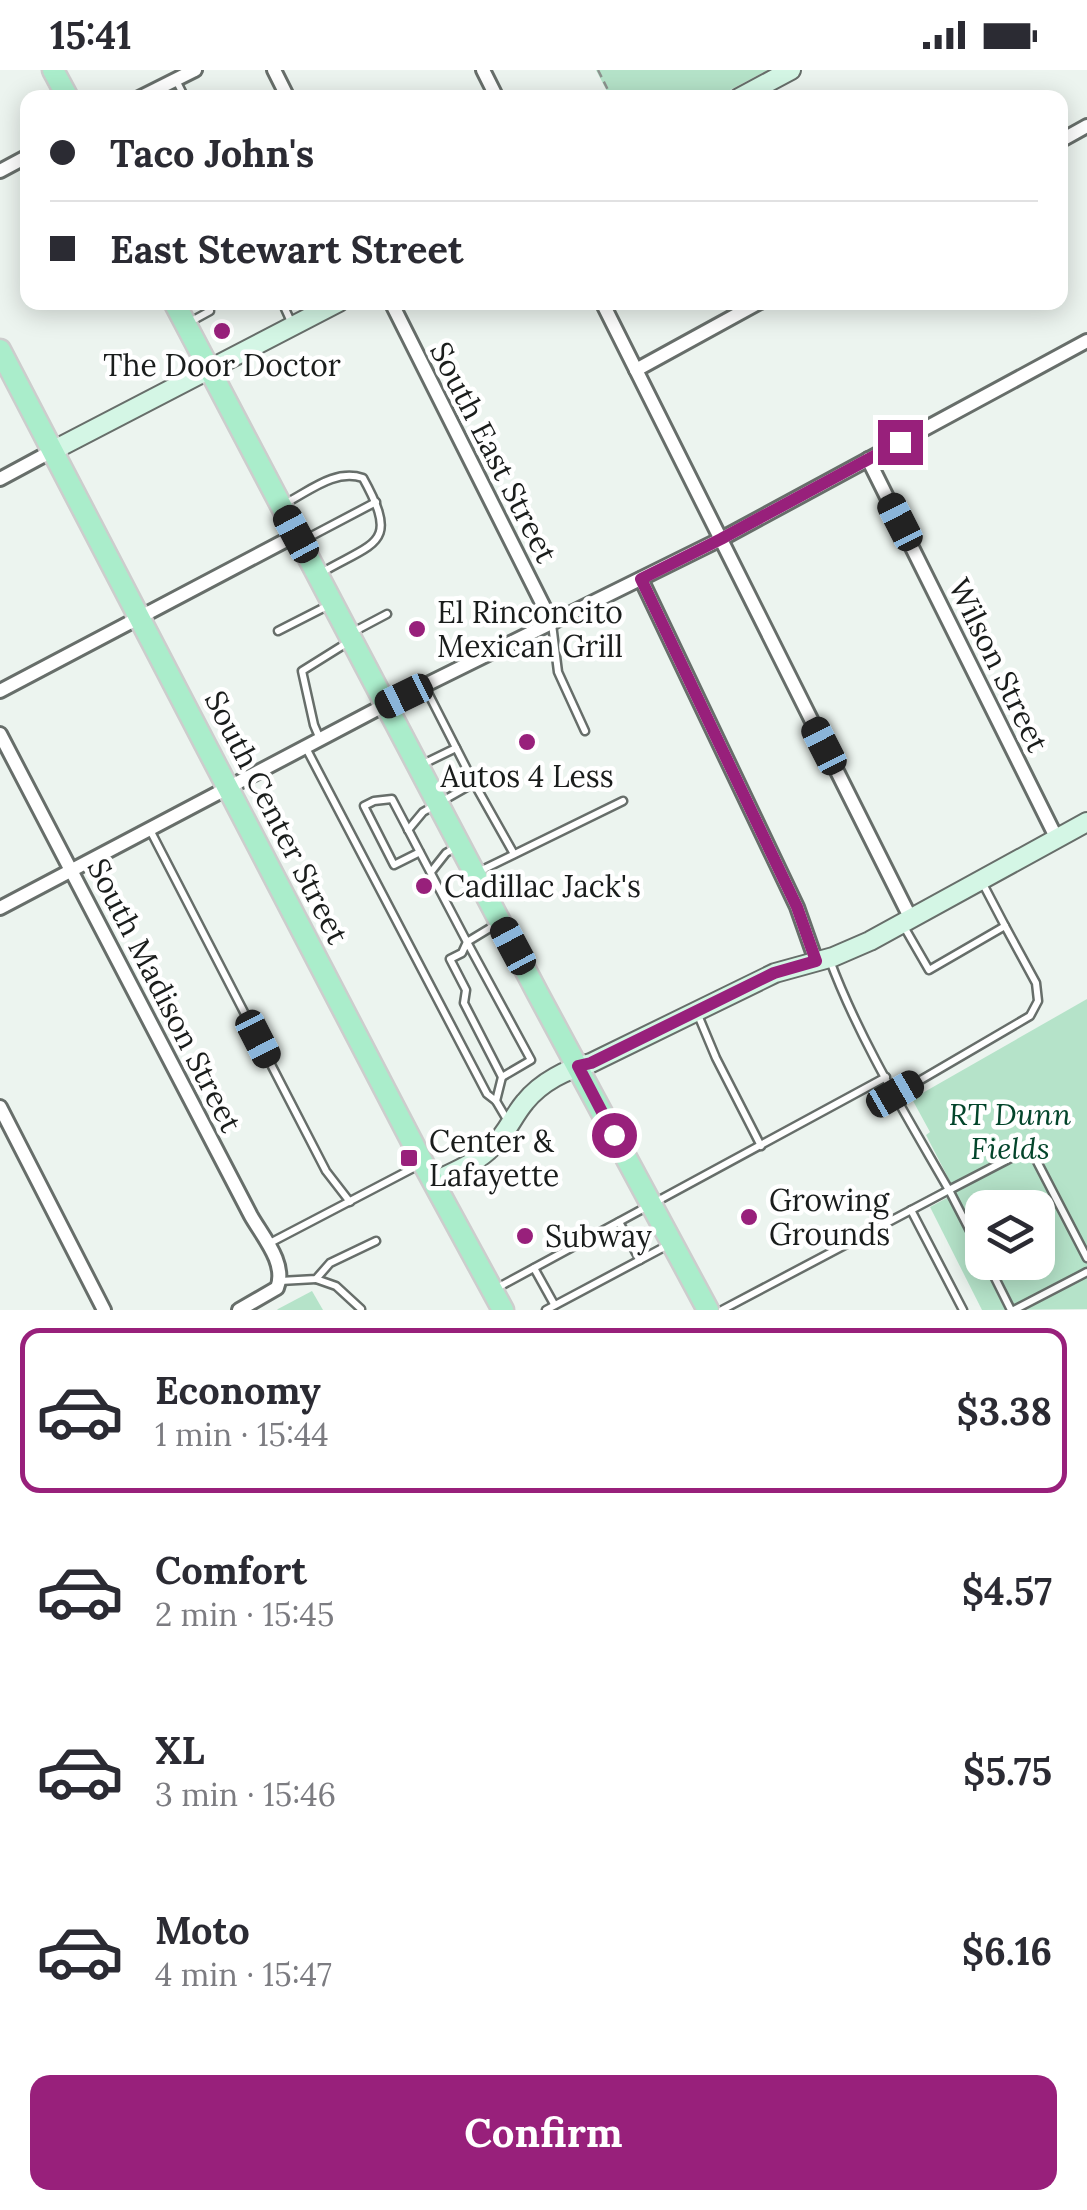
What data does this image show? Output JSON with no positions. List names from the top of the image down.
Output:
{
  "streets": {
    "main road": ["South Center Street"],
    "street": ["South East Street", "Wilson Street", "South Madison Street"]
  },
  "parks": ["RT Dunn Fields"],
  "places": {
    "other": [
      "The Door Doctor",
      "El Rinconcito Mexican Grill",
      "Autos 4 Less",
      "Cadillac Jack's",
      "Growing Grounds",
      "Subway"
    ],
    "transit": ["Center & Lafayette"]
  },
  "page": {
    "status": "15:41",
    "banner": ["Taco John's", "East Stewart Street"],
    "list": [
      {
        "name": "Economy",
        "note": "1 min · 15:44",
        "value": "$3.38"
      },
      {
        "name": "Comfort",
        "note": "2 min · 15:45",
        "value": "$4.57"
      },
      {
        "name": "XL",
        "note": "3 min · 15:46",
        "value": "$5.75"
      },
      {
        "name": "Moto",
        "note": "4 min · 15:47",
        "value": "$6.16"
      }
    ],
    "buttons": "Confirm"
  }
}
